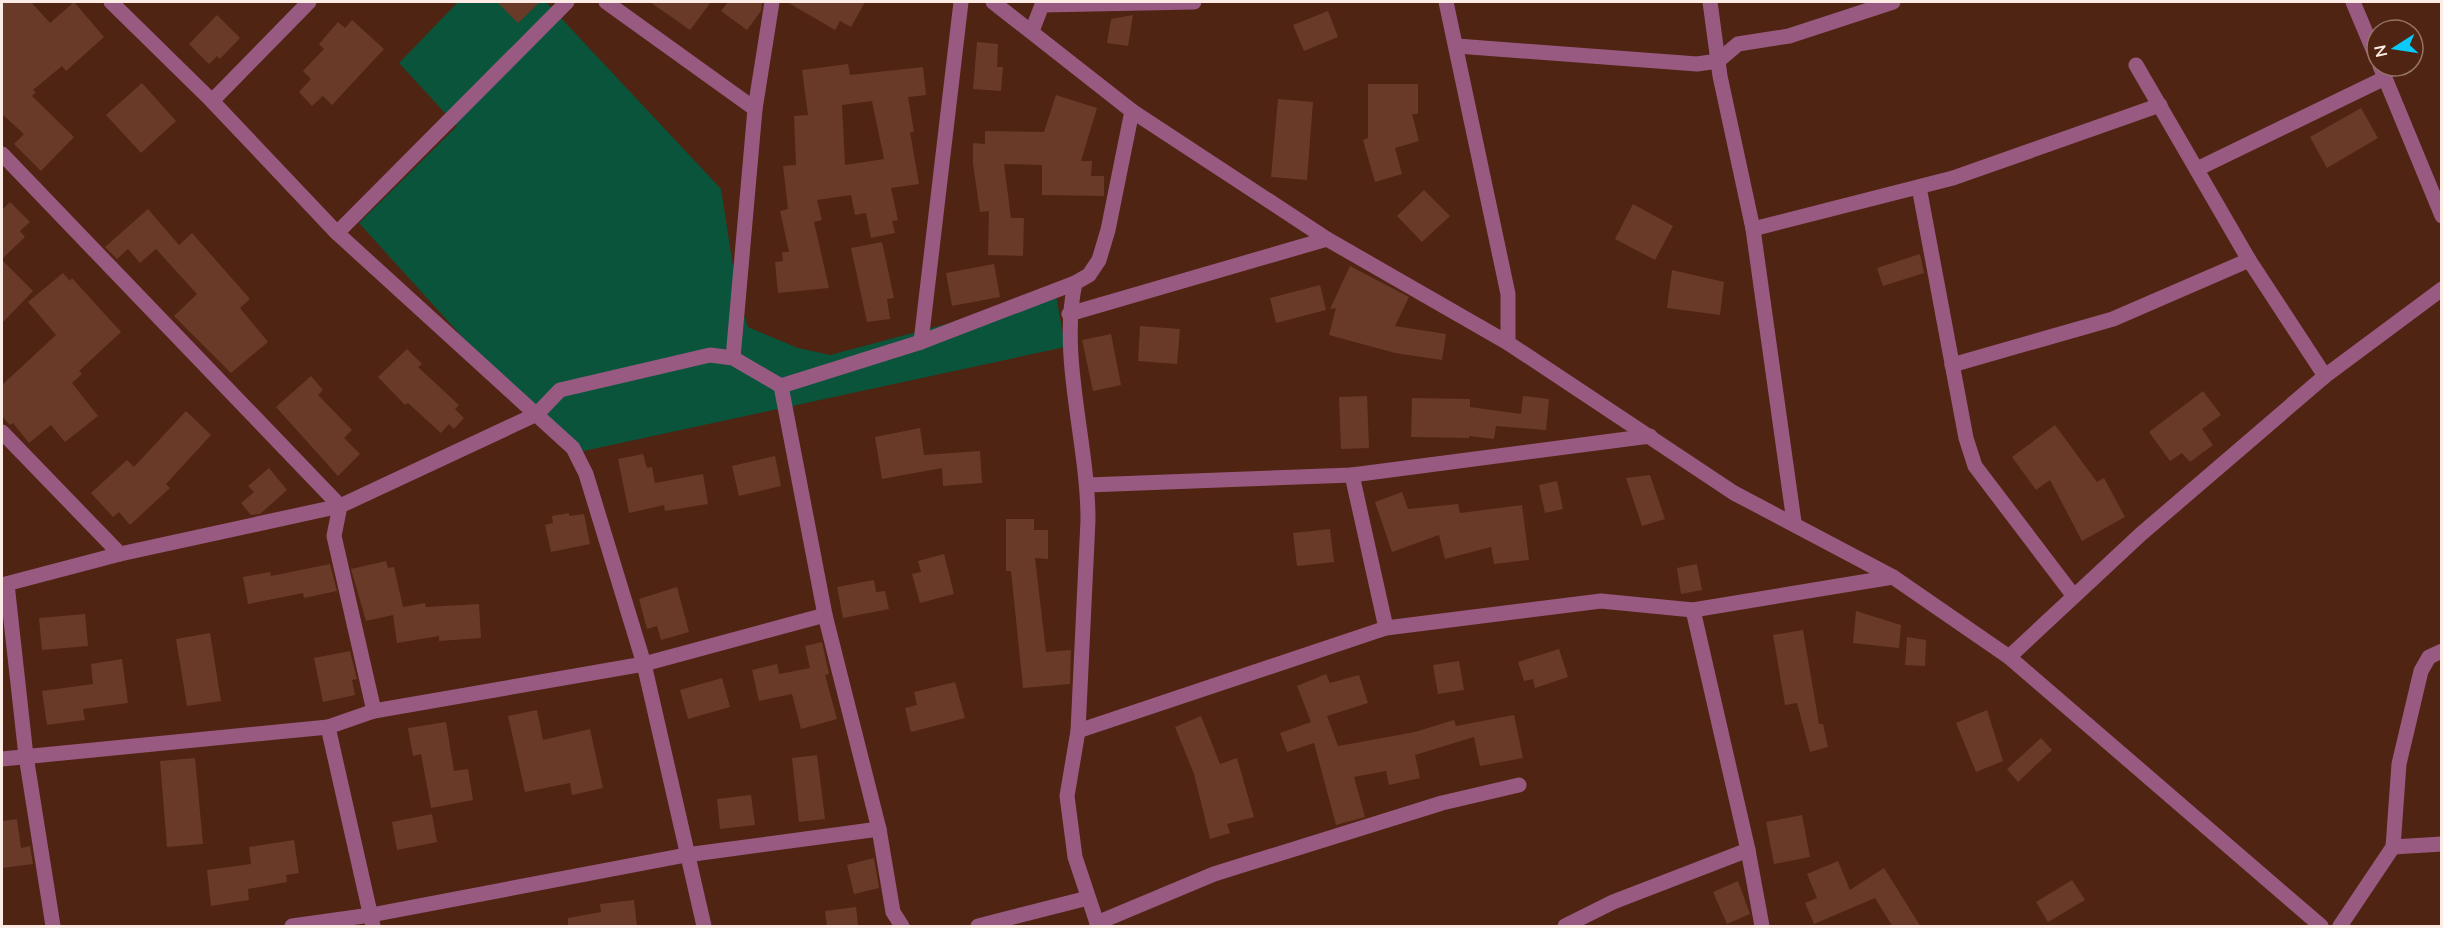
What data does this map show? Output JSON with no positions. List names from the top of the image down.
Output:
{
  "north": "left"
}
